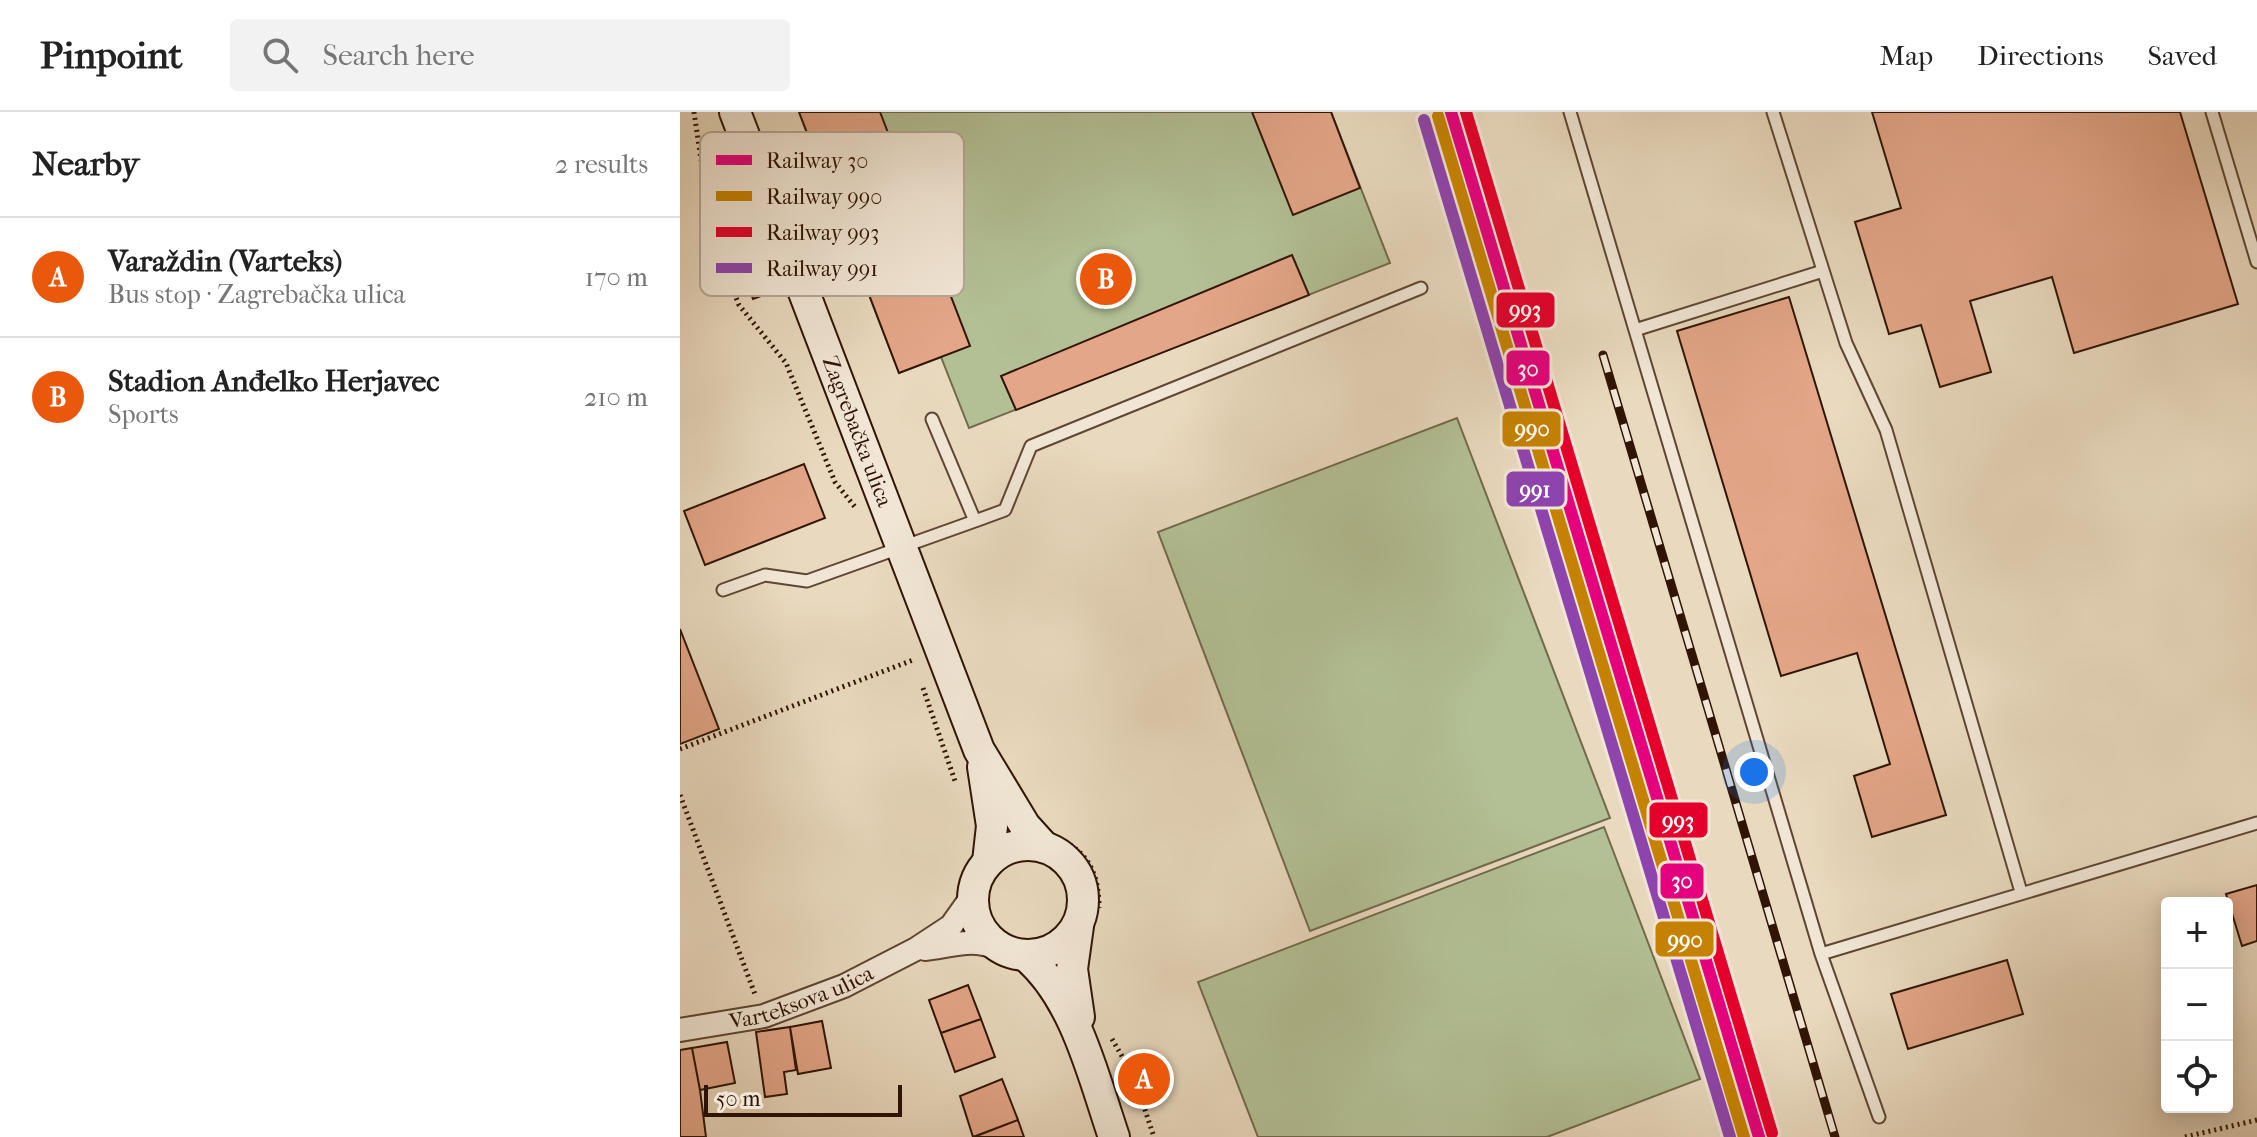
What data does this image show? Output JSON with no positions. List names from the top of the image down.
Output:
{
  "streets": {
    "main road": ["Zagrebačka ulica"],
    "street": ["Varteksova ulica"]
  },
  "crossings": [
    ["Zagrebačka ulica", "Varteksova ulica"]
  ],
  "lines": [
    "rail line 30",
    "rail line 993",
    "rail line 990",
    "rail line 991"
  ],
  "legend": [
    "Railway 30",
    "Railway 990",
    "Railway 993",
    "Railway 991"
  ],
  "scale_bar": "50 m",
  "page": {
    "header": "Pinpoint",
    "search": "Search here",
    "nav": ["Map", "Directions", "Saved"],
    "heading": ["Nearby", "2 results"],
    "list": [
      {
        "mark": "A",
        "name": "Varaždin (Varteks)",
        "note": "Bus stop · Zagrebačka ulica",
        "value": "170 m"
      },
      {
        "mark": "B",
        "name": "Stadion Anđelko Herjavec",
        "note": "Sports",
        "value": "210 m"
      }
    ],
    "pins": ["B", "A"],
    "map_buttons": ["+", "−"],
    "scale": "50 m"
  }
}
